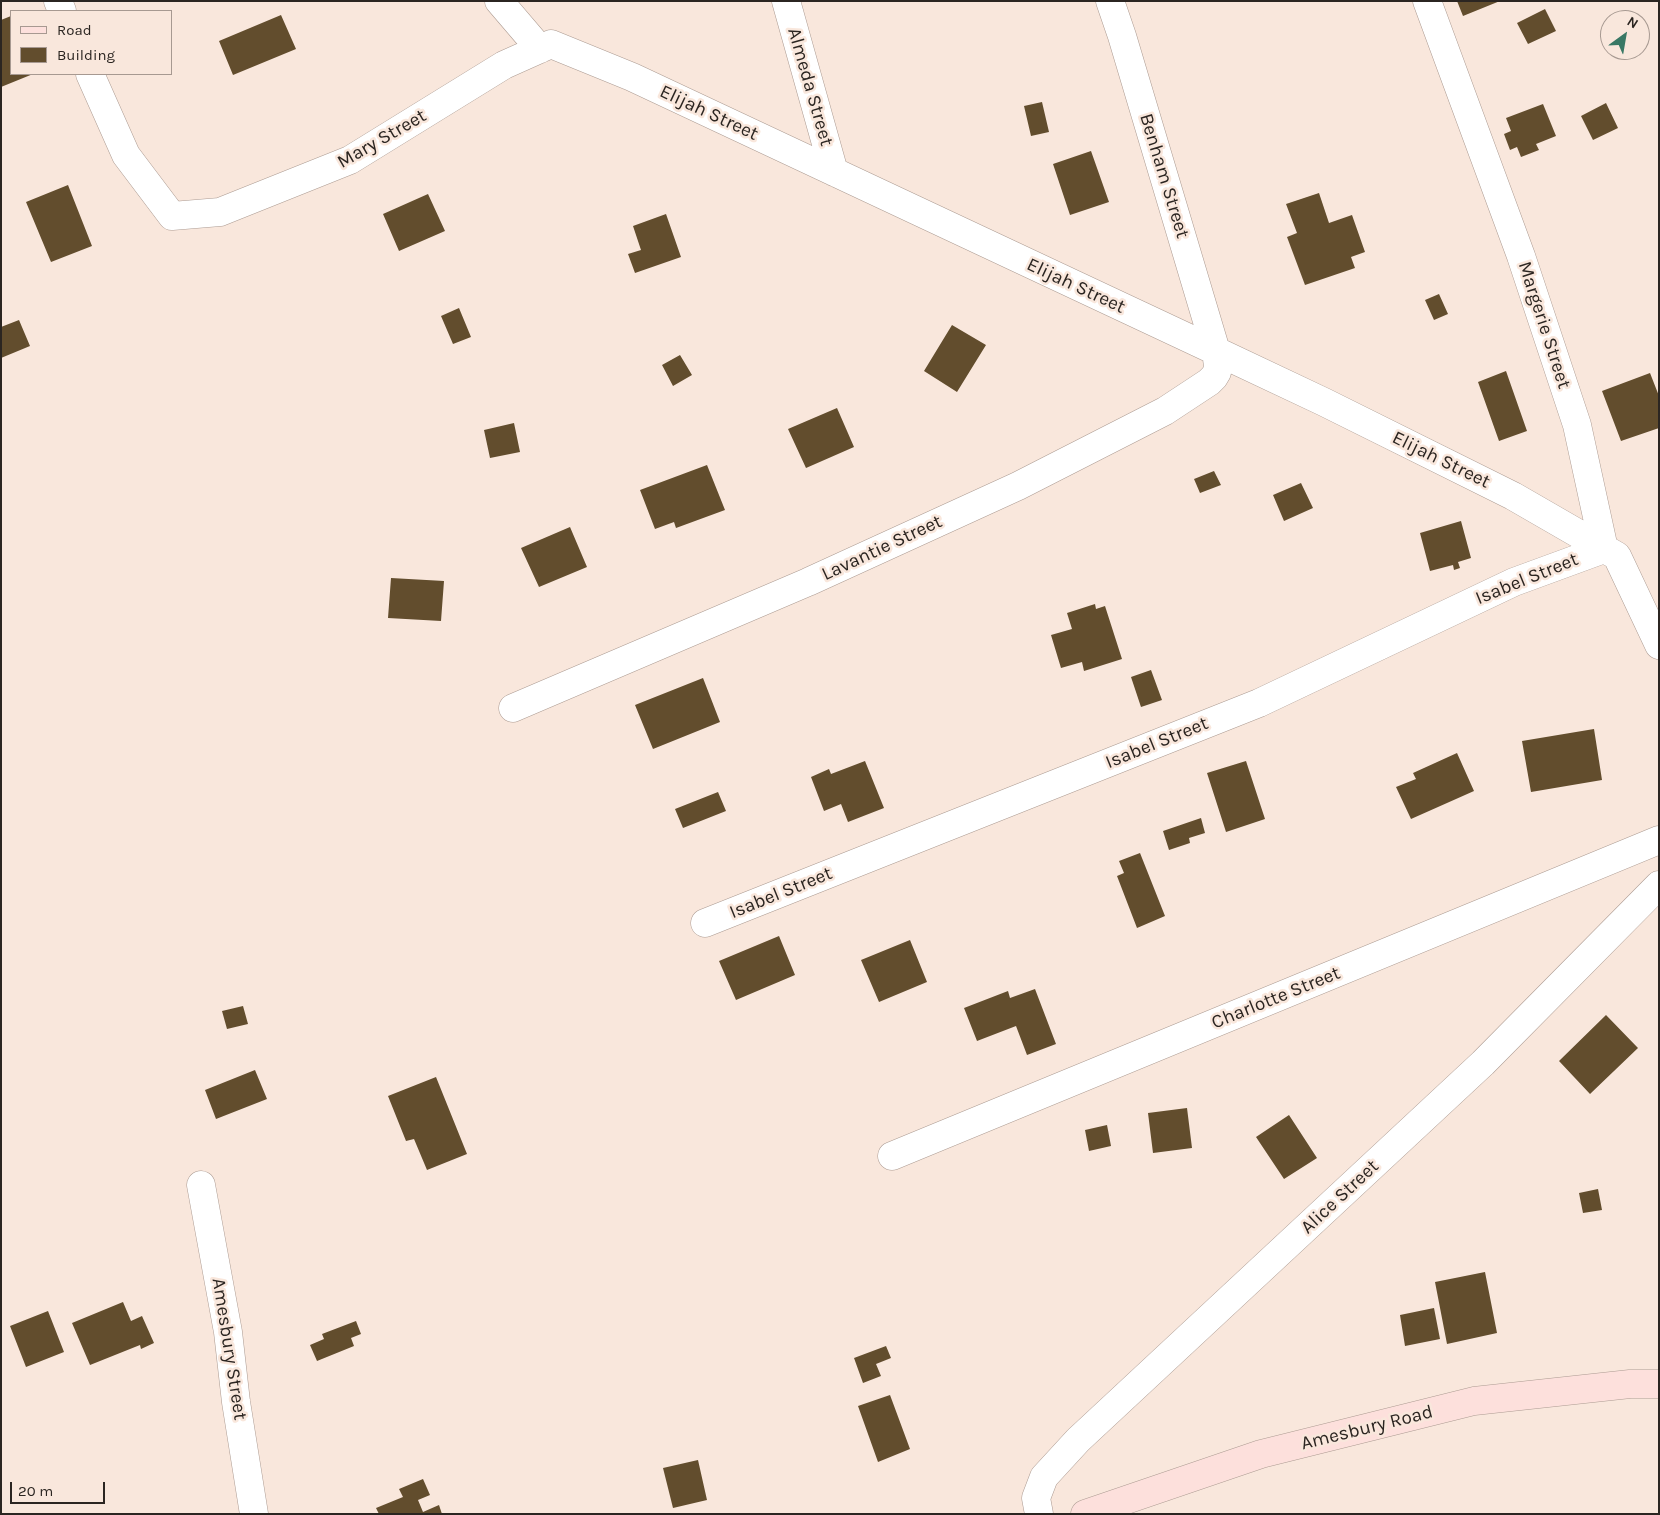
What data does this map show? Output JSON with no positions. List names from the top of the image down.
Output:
{
  "streets": {
    "main road": ["Amesbury Road"],
    "street": [
      "Almeda Street",
      "Elijah Street",
      "Mary Street",
      "Benham Street",
      "Margerie Street",
      "Lavantie Street",
      "Isabel Street",
      "Charlotte Street",
      "Alice Street",
      "Amesbury Street"
    ]
  },
  "crossings": [
    ["Almeda Street", "Elijah Street"],
    ["Elijah Street", "Mary Street"],
    ["Elijah Street", "Benham Street"],
    ["Elijah Street", "Margerie Street"],
    ["Elijah Street", "Lavantie Street"],
    ["Elijah Street", "Isabel Street"],
    ["Benham Street", "Lavantie Street"],
    ["Margerie Street", "Isabel Street"]
  ],
  "legend": ["Road", "Building"],
  "scale_bar": "20 m",
  "north": "top right"
}
